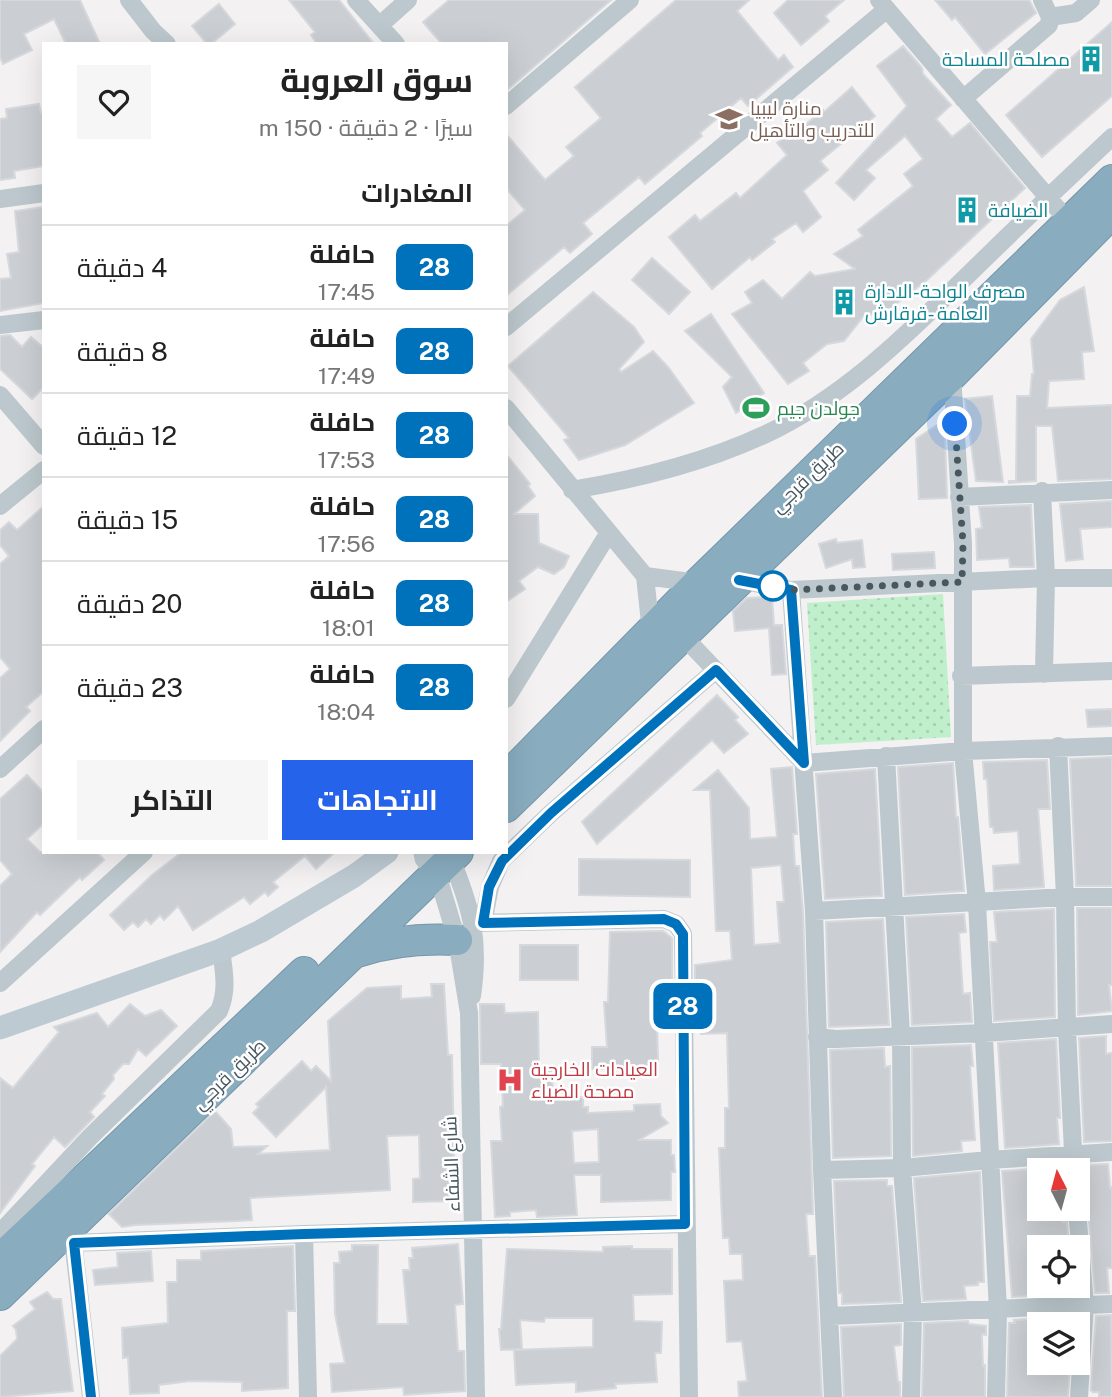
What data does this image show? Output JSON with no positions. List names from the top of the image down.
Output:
{
  "streets": {
    "highway": ["طريق قرجي"],
    "street": ["شارع الشفاء"]
  },
  "crossings": [
    ["طريق قرجي", "شارع الشفاء"]
  ],
  "places": {
    "building": ["مصلحة المساحة", "الضيافة", "مصرف الواحة-الادارة العامة -قرقارش"],
    "school or university": ["منارة ليبيا للتدريب والتأهيل"],
    "sports": ["جولدن جيم"],
    "hospital": ["العيادات الخارجية مصحة الضياء"]
  },
  "lines": ["bus line 28"],
  "north": "top",
  "page": {
    "on_map": "28",
    "heading": [
      ["سوق العروبة", "سيرًا · 2 دقيقة · 150 m"],
      "المغادرات"
    ],
    "list": [
      {
        "mark": "28",
        "name": "حافلة",
        "note": "17:45",
        "value": "4 دقيقة"
      },
      {
        "mark": "28",
        "name": "حافلة",
        "note": "17:49",
        "value": "8 دقيقة"
      },
      {
        "mark": "28",
        "name": "حافلة",
        "note": "17:53",
        "value": "12 دقيقة"
      },
      {
        "mark": "28",
        "name": "حافلة",
        "note": "17:56",
        "value": "15 دقيقة"
      },
      {
        "mark": "28",
        "name": "حافلة",
        "note": "18:01",
        "value": "20 دقيقة"
      },
      {
        "mark": "28",
        "name": "حافلة",
        "note": "18:04",
        "value": "23 دقيقة"
      }
    ],
    "buttons": ["الاتجاهات", "التذاكر"]
  }
}
